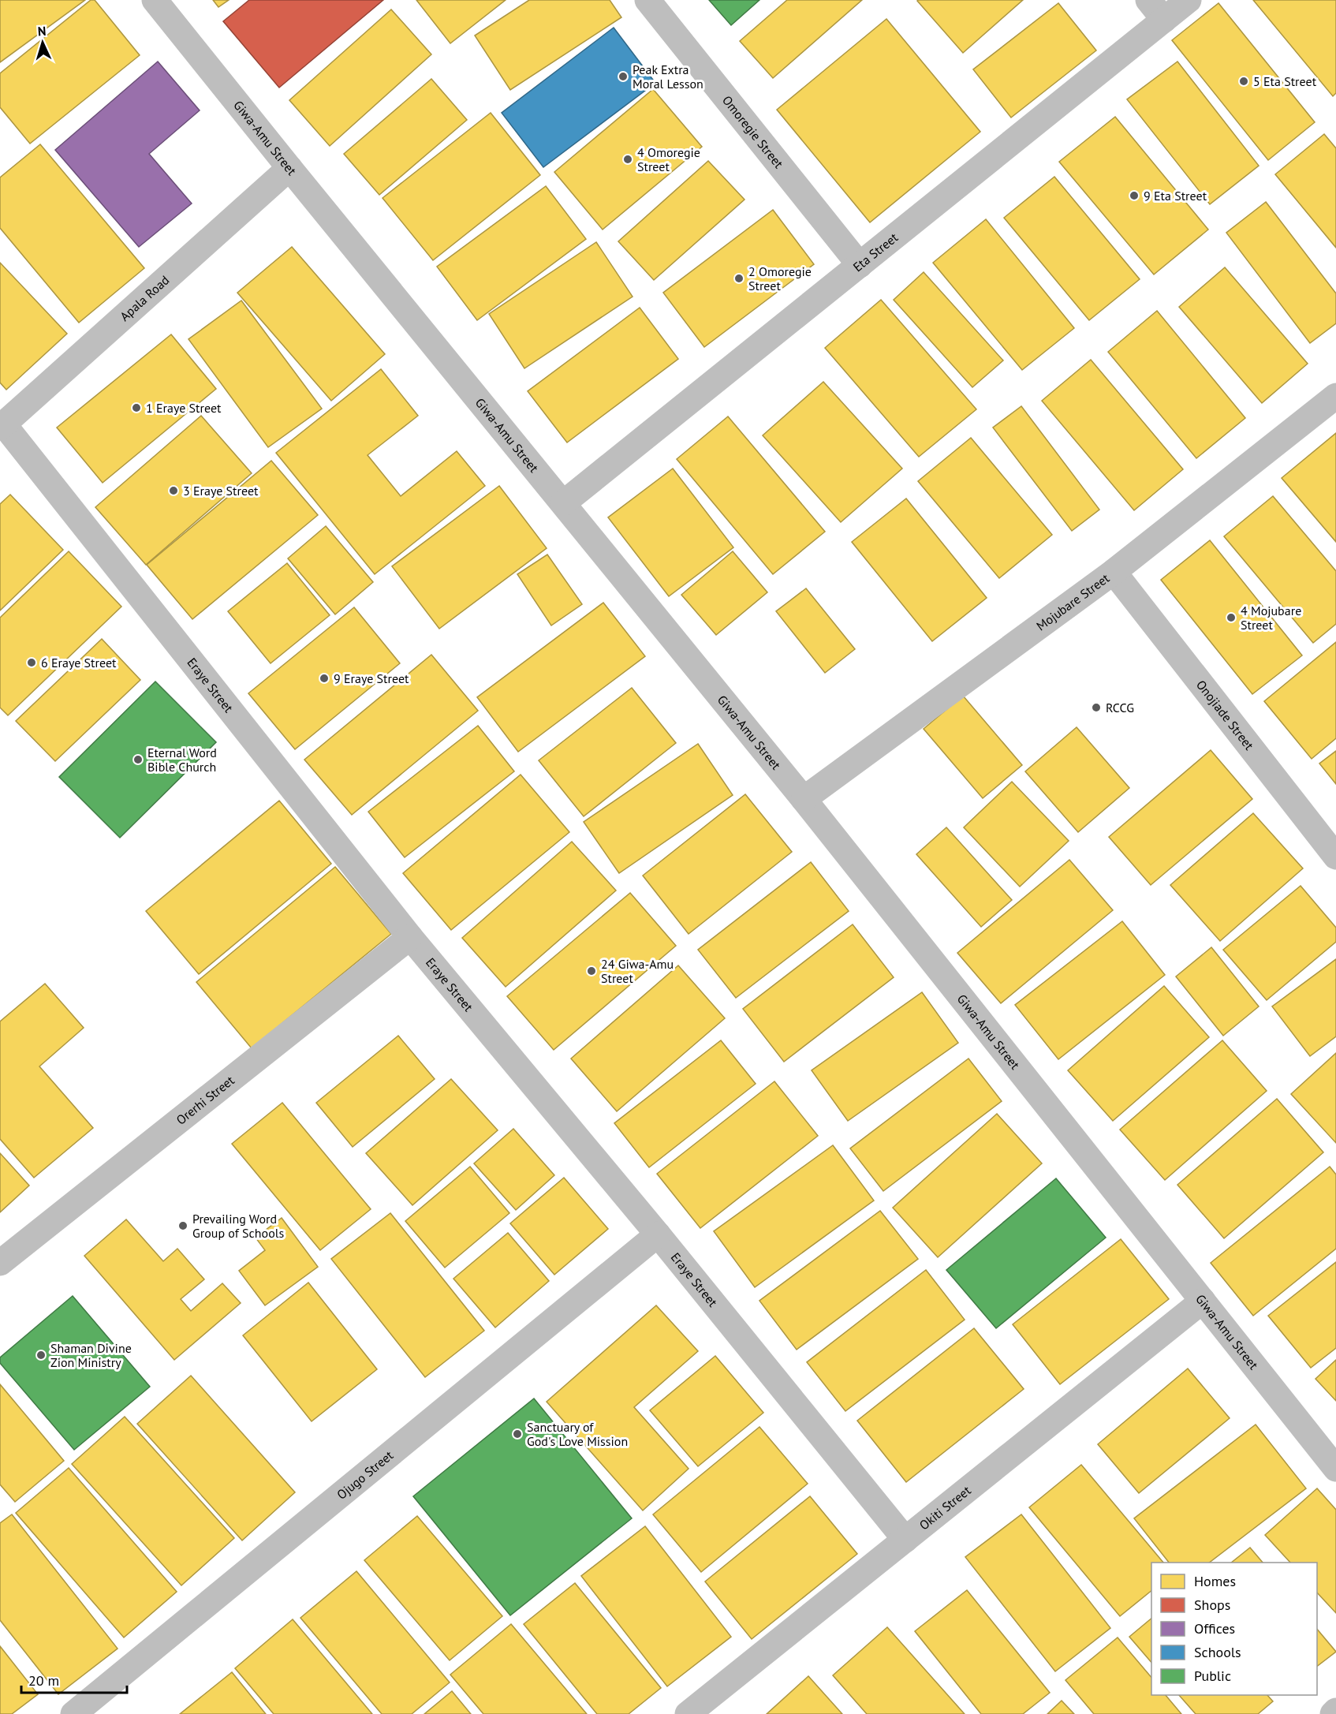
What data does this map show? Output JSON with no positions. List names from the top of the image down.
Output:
{
  "streets": {
    "street": [
      "Omoregie Street",
      "Giwa-Amu Street",
      "Eta Street",
      "Apala Road",
      "Mojubare Street",
      "Eraye Street",
      "Onojiade Street",
      "Orerhi Street",
      "Ojugo Street",
      "Okiti Street"
    ]
  },
  "crossings": [
    ["Omoregie Street", "Eta Street"],
    ["Giwa-Amu Street", "Eta Street"],
    ["Giwa-Amu Street", "Apala Road"],
    ["Giwa-Amu Street", "Mojubare Street"],
    ["Giwa-Amu Street", "Okiti Street"],
    ["Apala Road", "Eraye Street"],
    ["Mojubare Street", "Onojiade Street"],
    ["Eraye Street", "Orerhi Street"],
    ["Eraye Street", "Ojugo Street"],
    ["Eraye Street", "Okiti Street"]
  ],
  "places": [
    "Peak Extra Moral Lesson",
    "5 Eta Street",
    "4 Omoregie Street",
    "9 Eta Street",
    "2 Omoregie Street",
    "1 Eraye Street",
    "3 Eraye Street",
    "4 Mojubare Street",
    "6 Eraye Street",
    "9 Eraye Street",
    "RCCG",
    "Eternal Word Bible Church",
    "24 Giwa-Amu Street",
    "Prevailing Word Group of Schools",
    "Shaman Divine Zion Ministry",
    "Sanctuary of God's Love Mission"
  ],
  "legend": [
    "Homes",
    "Shops",
    "Offices",
    "Schools",
    "Public"
  ],
  "scale_bar": "20 m",
  "north": "top"
}
